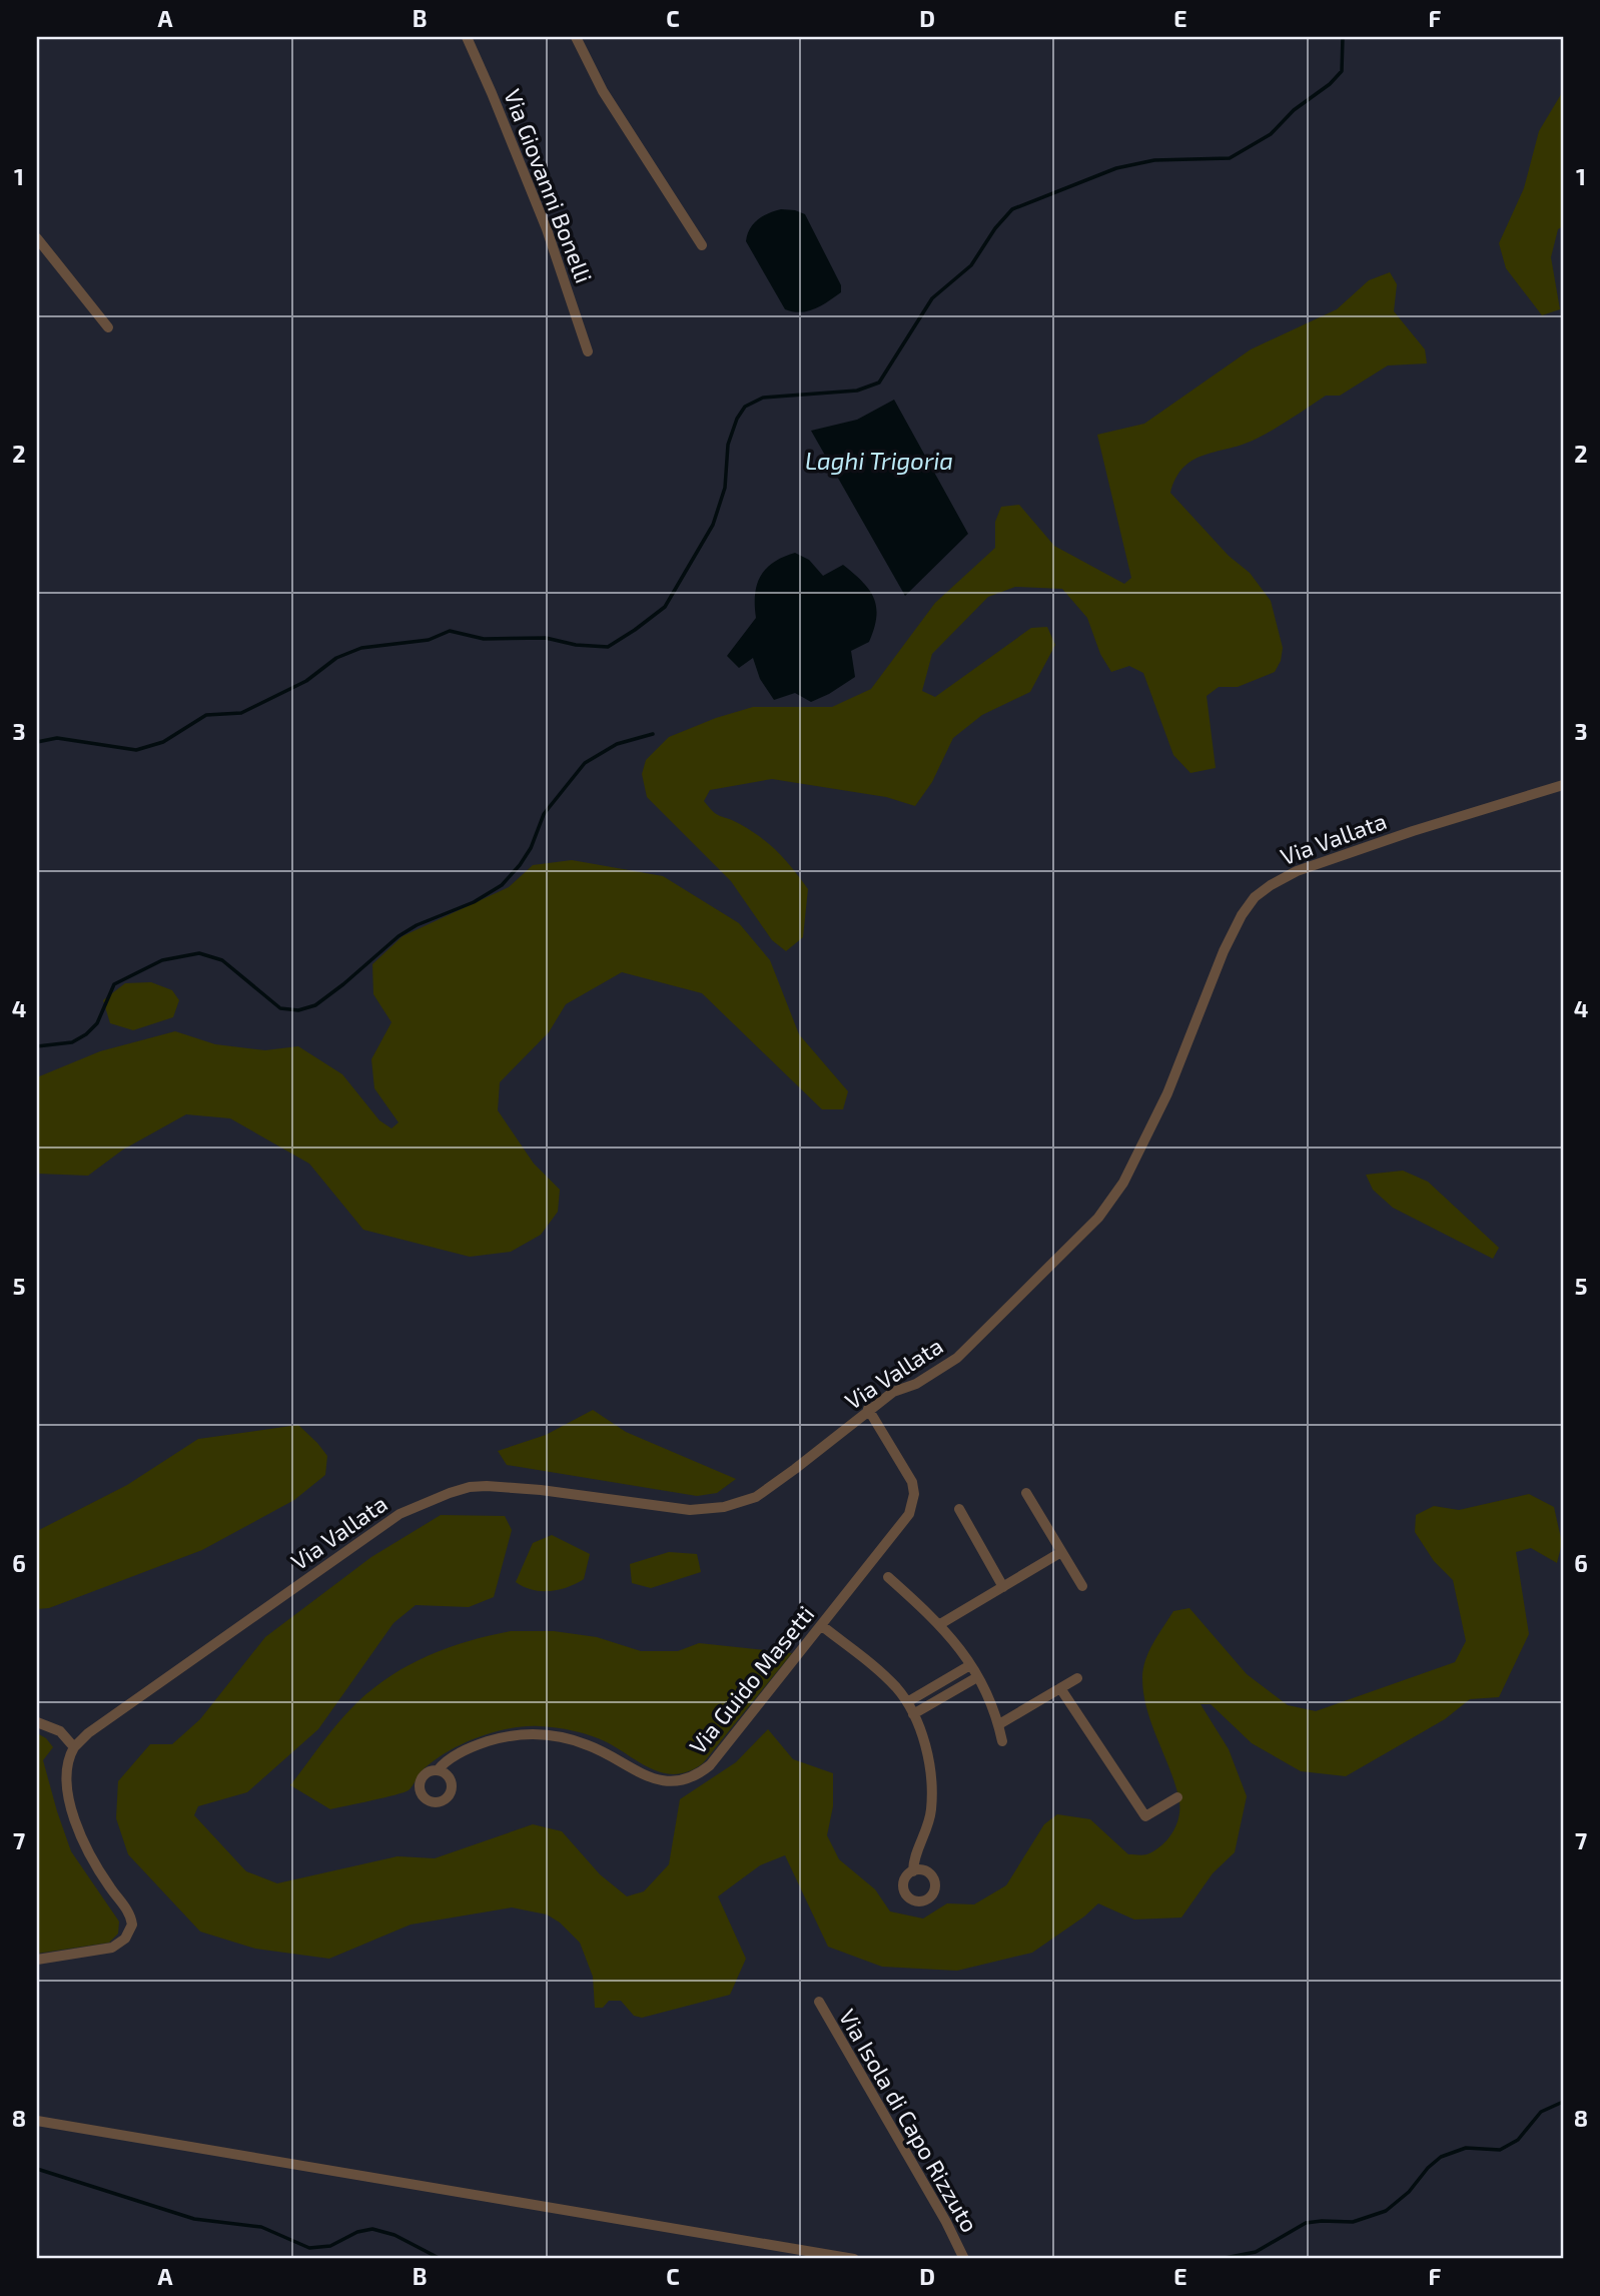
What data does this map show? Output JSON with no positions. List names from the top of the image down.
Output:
{
  "streets": {
    "street": [
      "Via Giovanni Bonelli",
      "Via Vallata",
      "Via Guido Masetti",
      "Via Isola di Capo Rizzuto"
    ]
  },
  "crossings": [
    ["Via Vallata", "Via Guido Masetti"]
  ],
  "water": ["Laghi Trigoria"],
  "grid": {
    "columns": [
      "A",
      "B",
      "C",
      "D",
      "E",
      "F"
    ],
    "rows": [
      "1",
      "2",
      "3",
      "4",
      "5",
      "6",
      "7",
      "8"
    ]
  }
}
